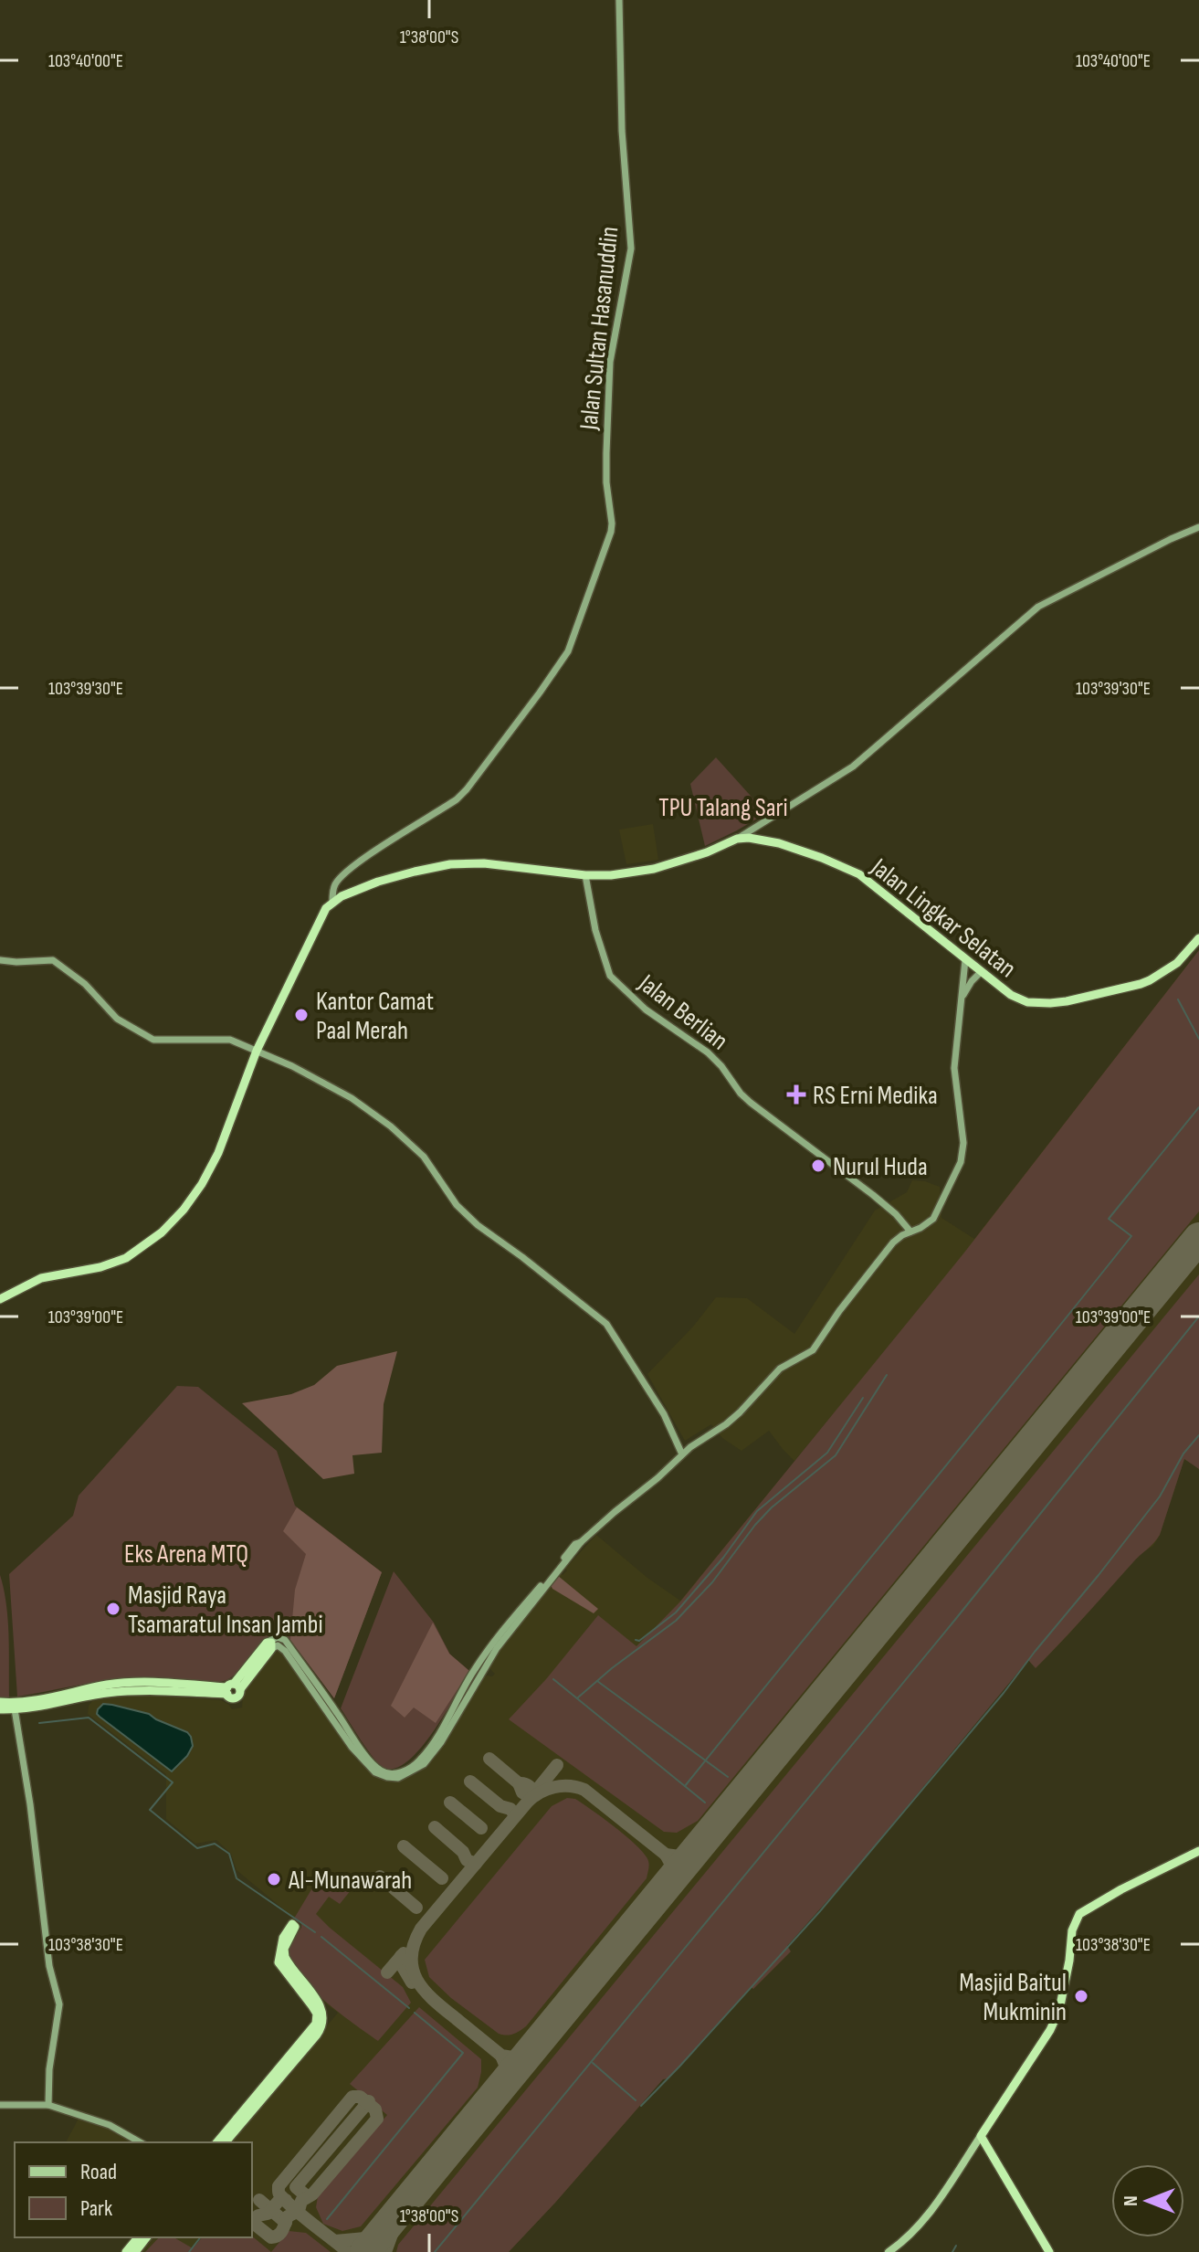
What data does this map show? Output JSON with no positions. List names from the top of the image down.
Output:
{
  "streets": {
    "highway": ["Jalan Lingkar Selatan"],
    "street": ["Jalan Sultan Hasanuddin", "Jalan Berlian"]
  },
  "parks": ["TPU Talang Sari", "Eks Arena MTQ"],
  "places": {
    "other": [
      "Kantor Camat Paal Merah",
      "Nurul Huda",
      "Masjid Raya Tsamaratul Insan Jambi",
      "Al-Munawarah",
      "Masjid Baitul Mukminin"
    ],
    "health": ["RS Erni Medika"]
  },
  "legend": ["Road", "Park"],
  "north": "left",
  "coordinates": [
    "1°38'00\"S",
    "103°40'00\"E",
    "103°39'30\"E",
    "103°39'00\"E",
    "103°38'30\"E"
  ]
}
